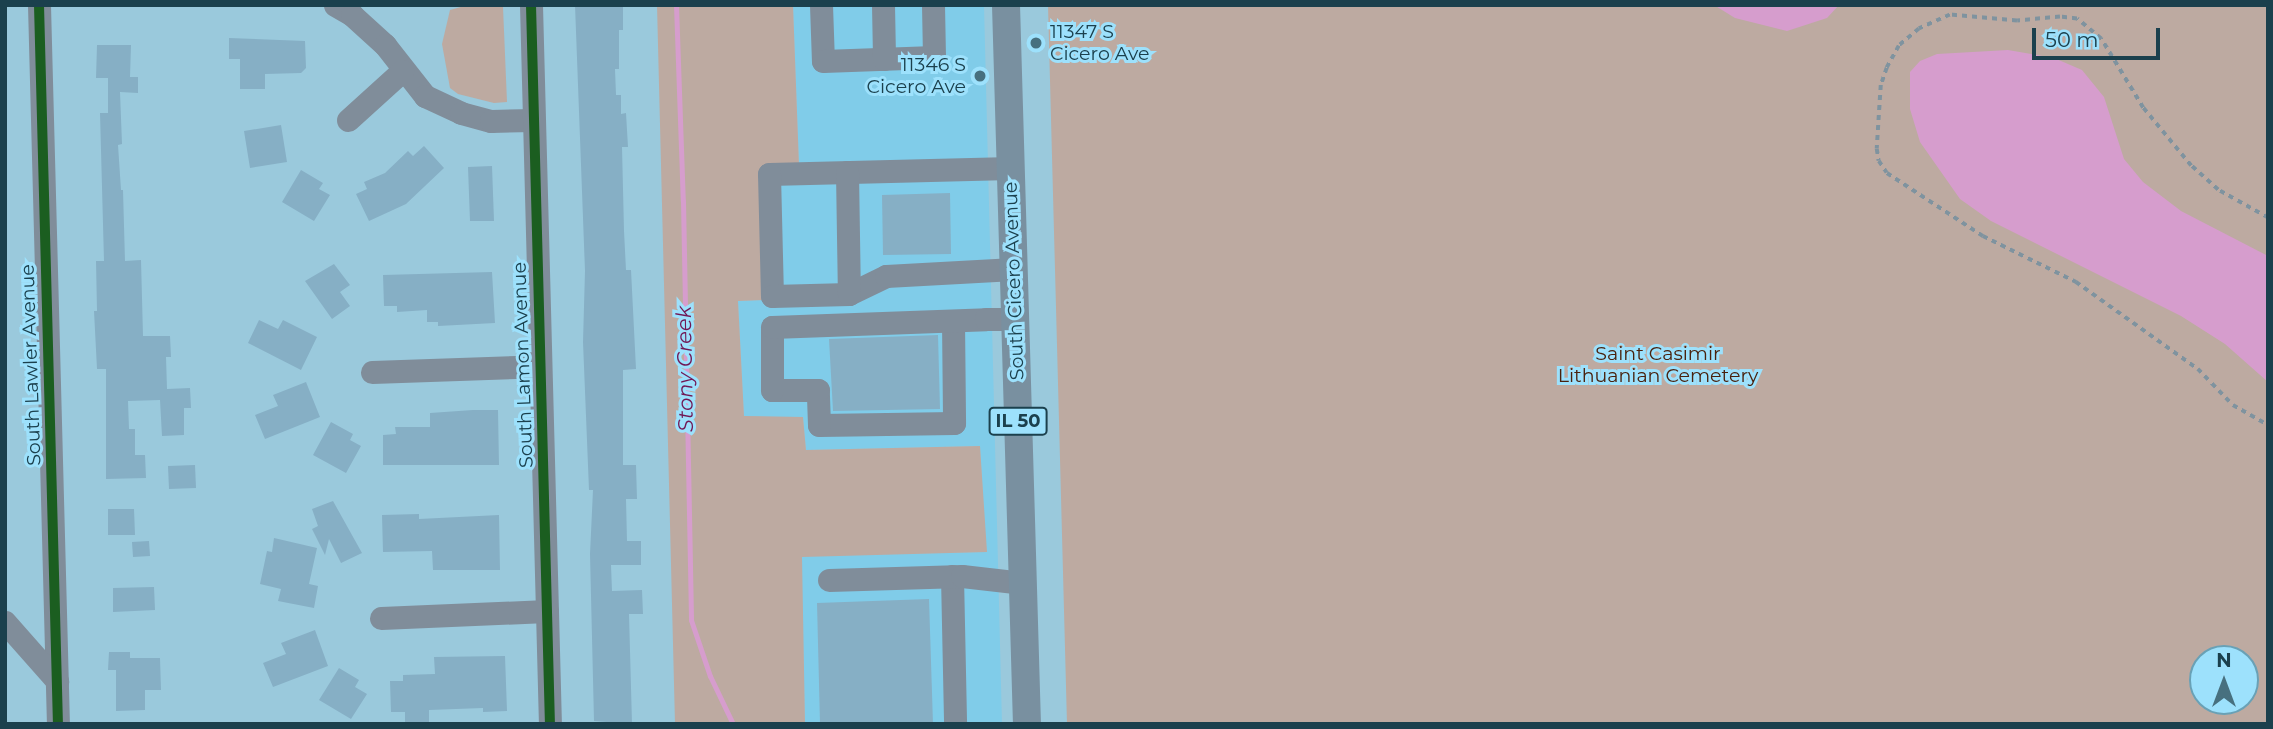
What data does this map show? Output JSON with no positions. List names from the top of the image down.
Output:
{
  "streets": {
    "main road": ["South Cicero Avenue", "IL 50"],
    "street": ["South Lawler Avenue", "South Lamon Avenue"]
  },
  "water": ["Stony Creek"],
  "parks": ["Saint Casimir Lithuanian Cemetery"],
  "places": ["11347 S Cicero Ave", "11346 S Cicero Ave"],
  "scale_bar": "50 m",
  "north": "top"
}
